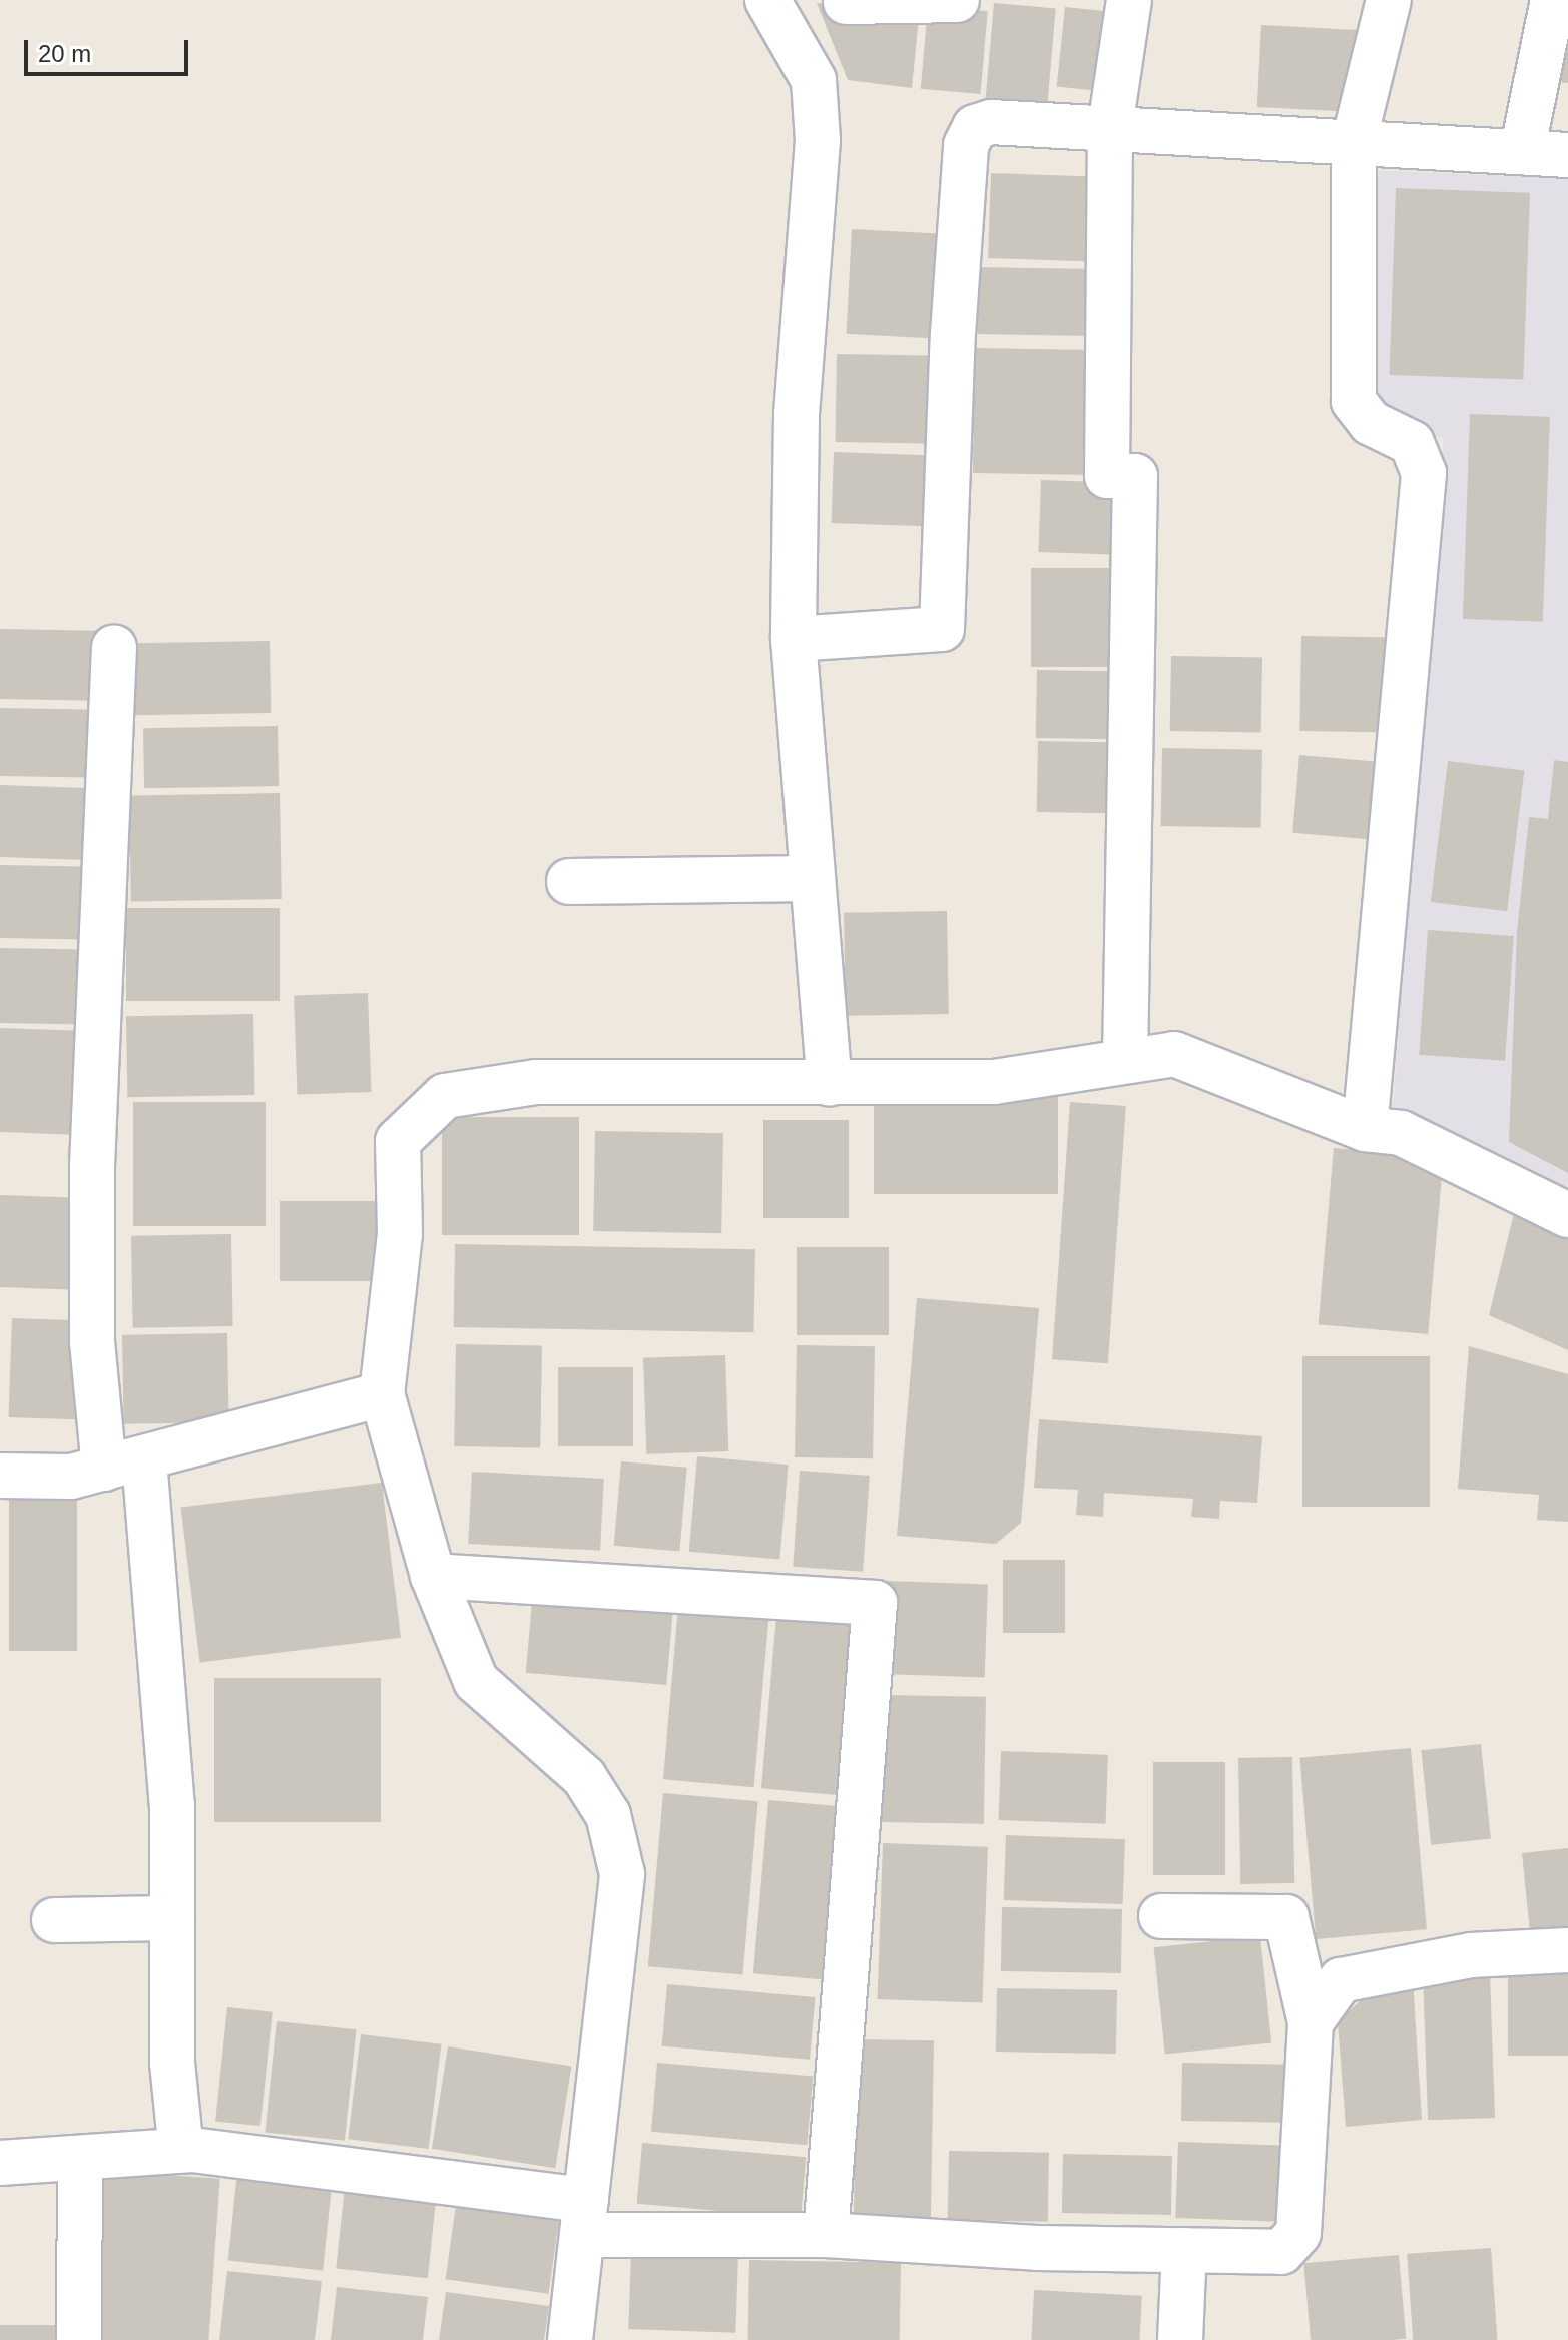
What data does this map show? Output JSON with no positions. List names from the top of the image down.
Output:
{
  "scale_bar": "20 m"
}
